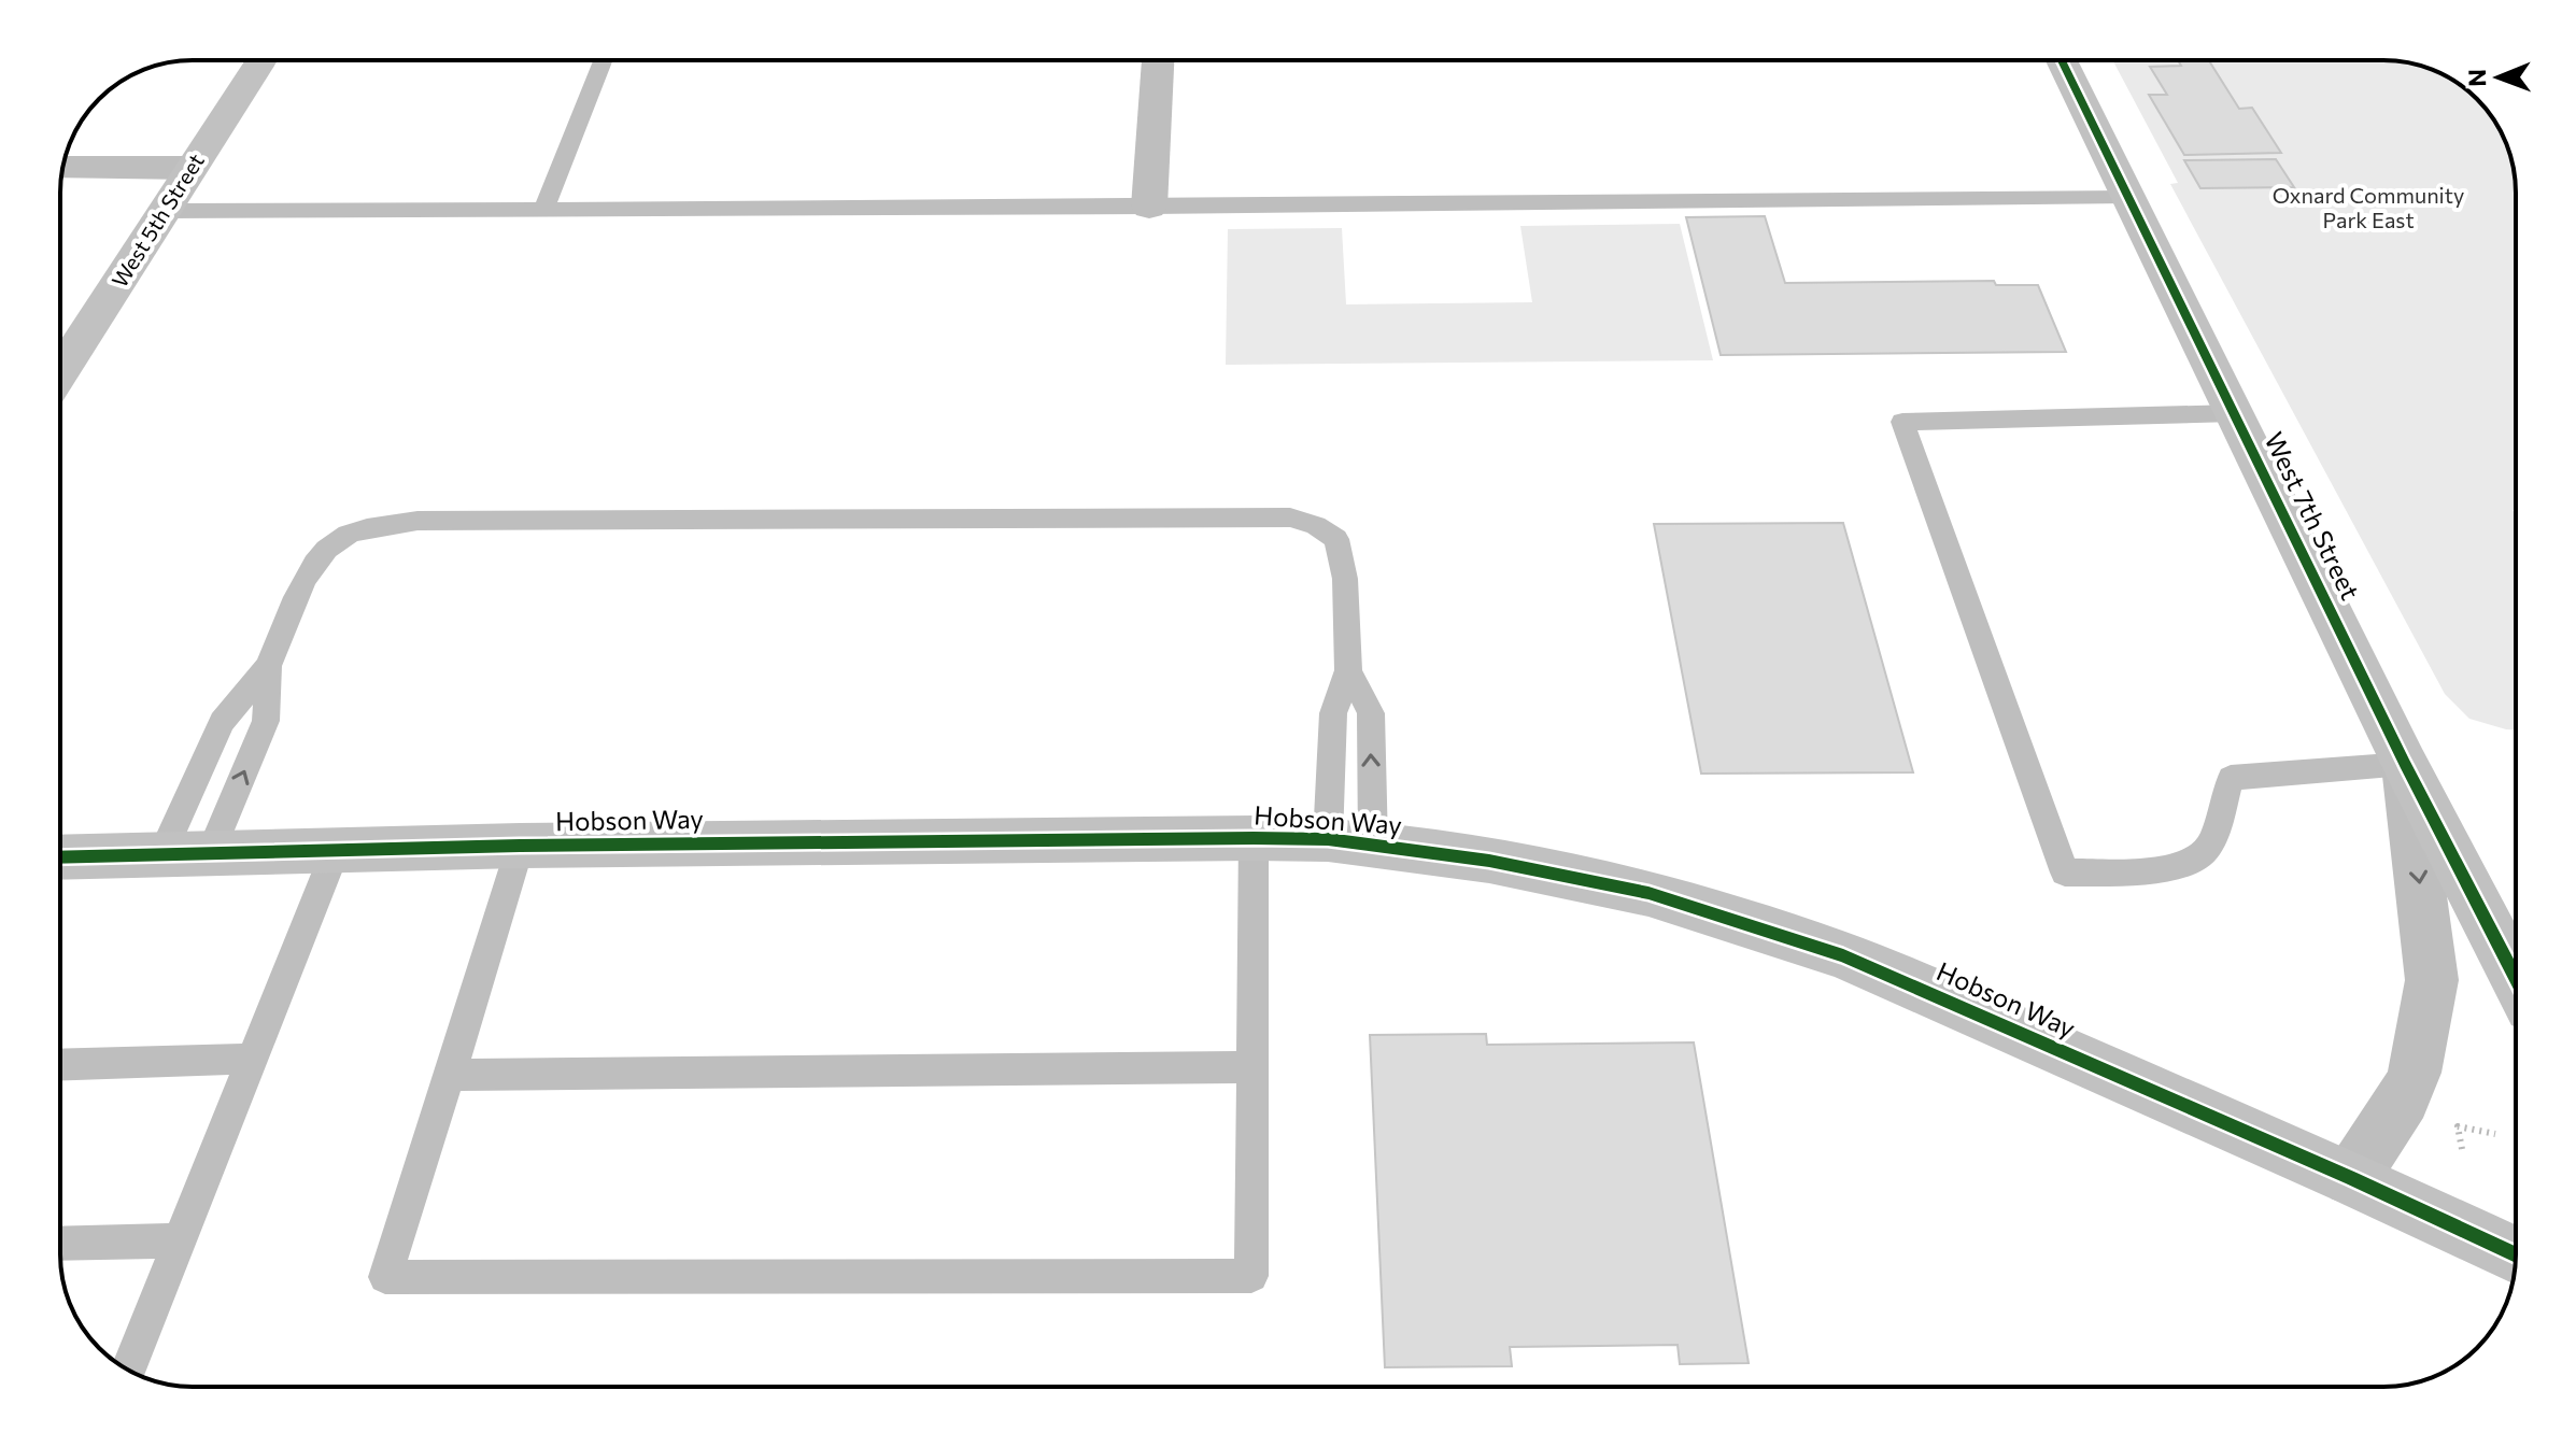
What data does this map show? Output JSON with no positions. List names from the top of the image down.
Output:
{
  "streets": {
    "street": ["West 5th Street", "West 7th Street", "Hobson Way"]
  },
  "parks": ["Oxnard Community Park East"],
  "north": "left"
}
